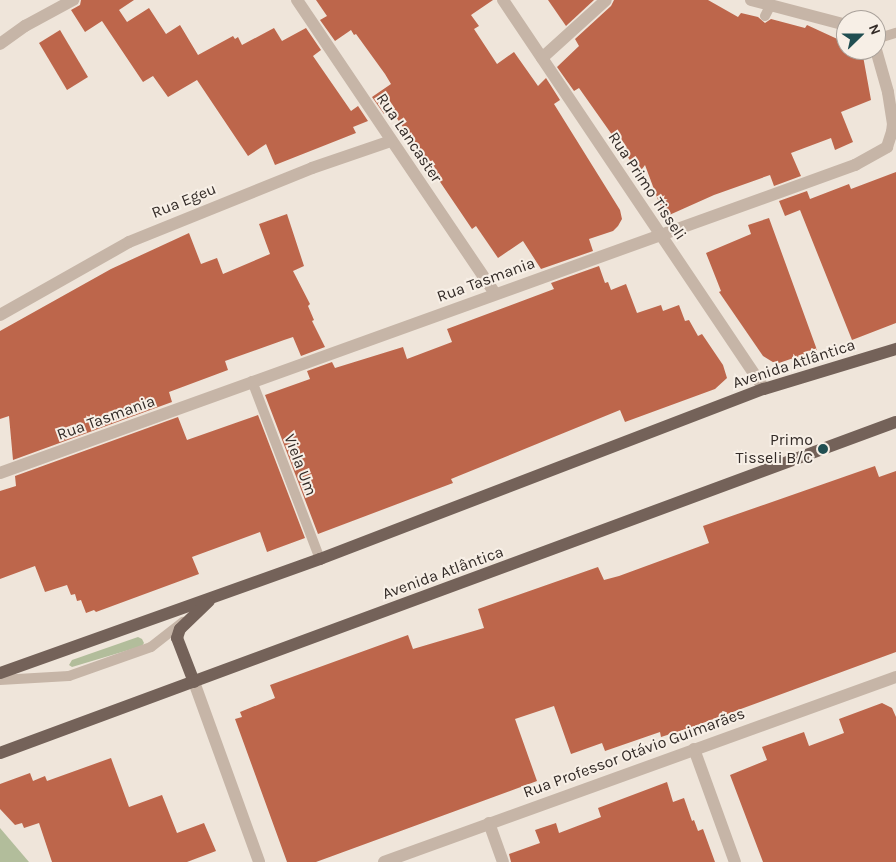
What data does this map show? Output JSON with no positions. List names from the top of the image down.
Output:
{
  "streets": {
    "main road": ["Avenida Atlântica"],
    "street": [
      "Rua Lancaster",
      "Rua Primo Tisseli",
      "Rua Egeu",
      "Rua Tasmania",
      "Rua Professor Otávio Guimarães"
    ],
    "lane": ["Viela Um"]
  },
  "crossings": [
    ["Rua Lancaster", "Rua Egeu"],
    ["Rua Lancaster", "Rua Tasmania"],
    ["Rua Primo Tisseli", "Rua Tasmania"],
    ["Rua Primo Tisseli", "Avenida Atlântica"],
    ["Rua Tasmania", "Viela Um"],
    ["Avenida Atlântica", "Viela Um"]
  ],
  "places": ["Primo Tisseli B/C"],
  "north": "right"
}
